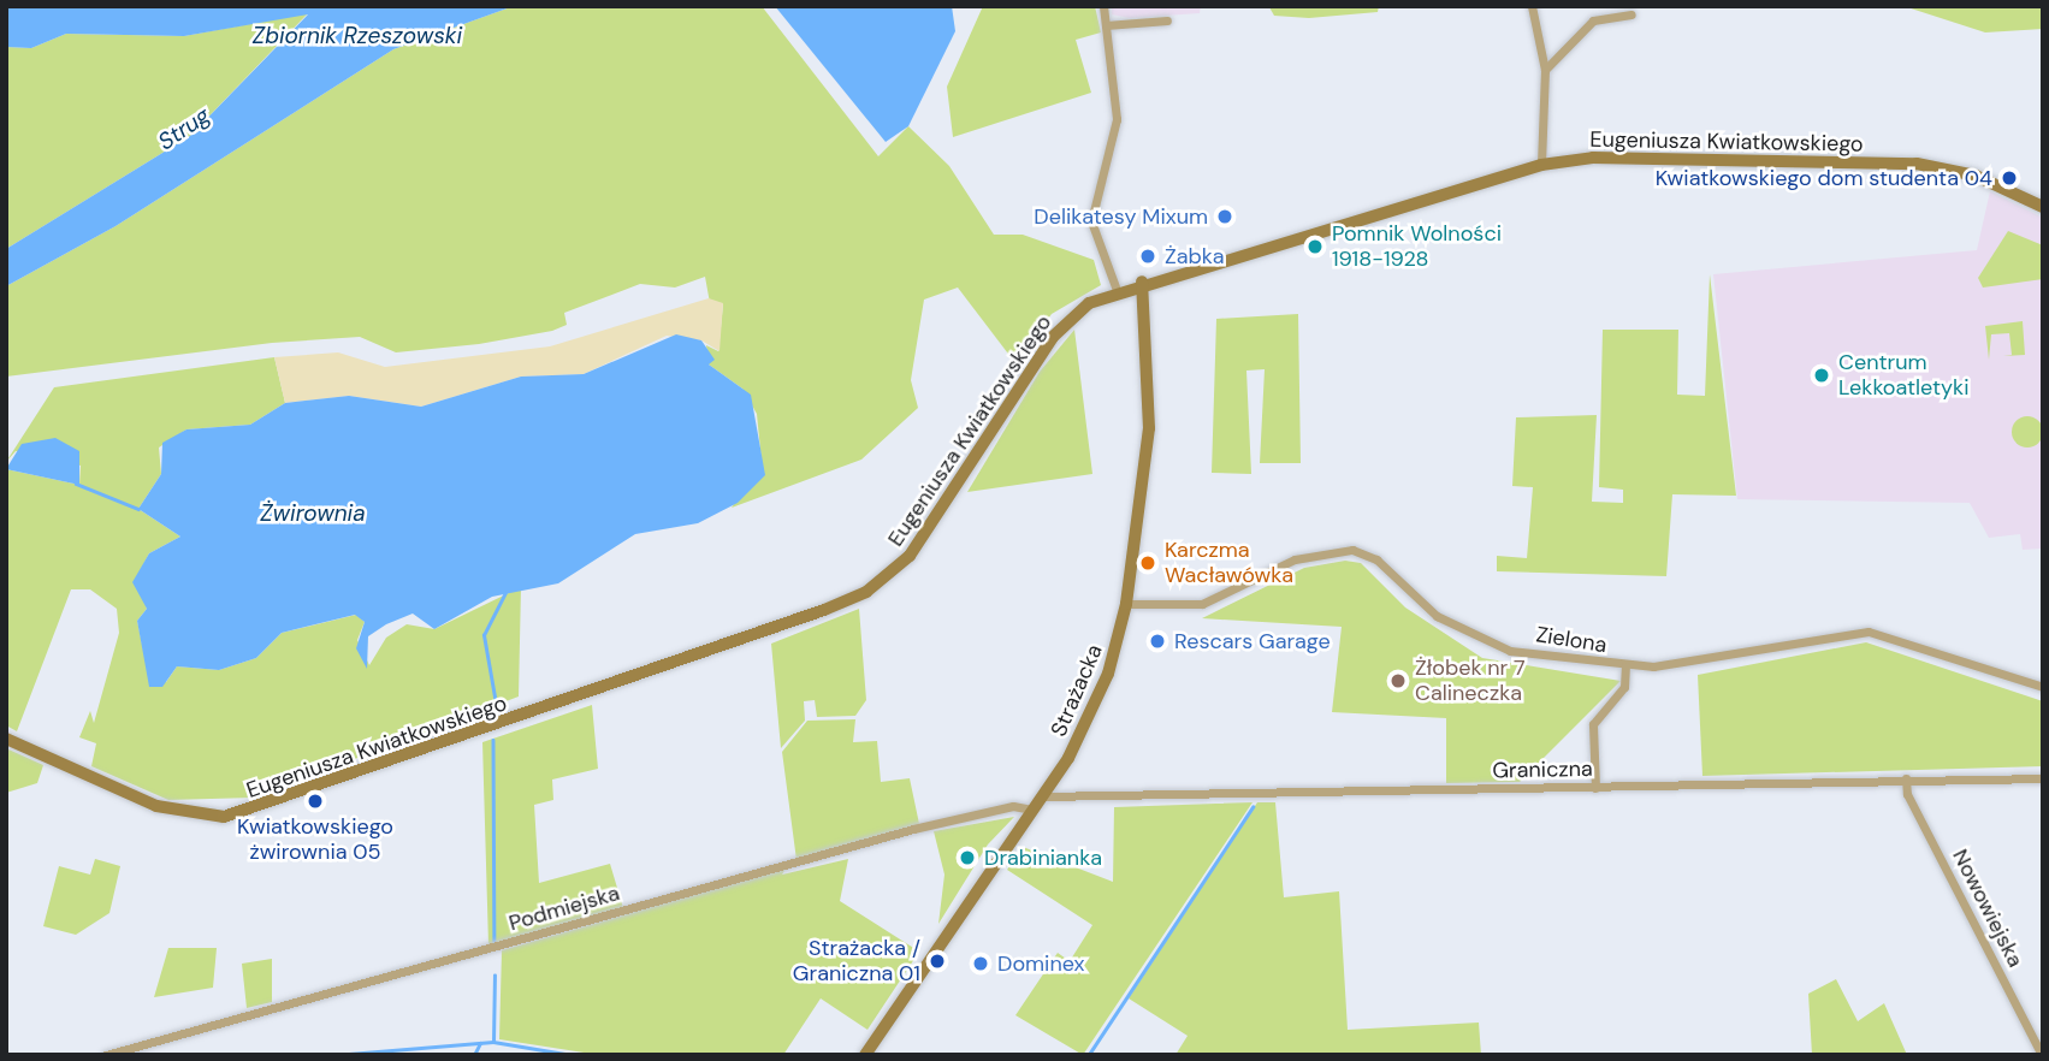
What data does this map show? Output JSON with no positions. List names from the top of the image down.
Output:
{
  "streets": {
    "street": [
      "Eugeniusza Kwiatkowskiego",
      "Zielona",
      "Strażacka",
      "Graniczna",
      "Podmiejska",
      "Nowowiejska"
    ]
  },
  "crossings": [
    ["Eugeniusza Kwiatkowskiego", "Strażacka"],
    ["Zielona", "Strażacka"],
    ["Strażacka", "Graniczna"],
    ["Strażacka", "Podmiejska"],
    ["Graniczna", "Nowowiejska"]
  ],
  "water": ["Zbiornik Rzeszowski", "Strug", "Żwirownia"],
  "places": [
    "Kwiatkowskiego dom studenta 04",
    "Delikatesy Mixum",
    "Pomnik Wolności 1918-1928",
    "Żabka",
    "Centrum Lekkoatletyki",
    "Karczma Wacławówka",
    "Rescars Garage",
    "Żłobek nr 7 Calineczka",
    "Kwiatkowskiego żwirownia 05",
    "Drabinianka",
    "Strażacka / Graniczna 01",
    "Dominex"
  ]
}
